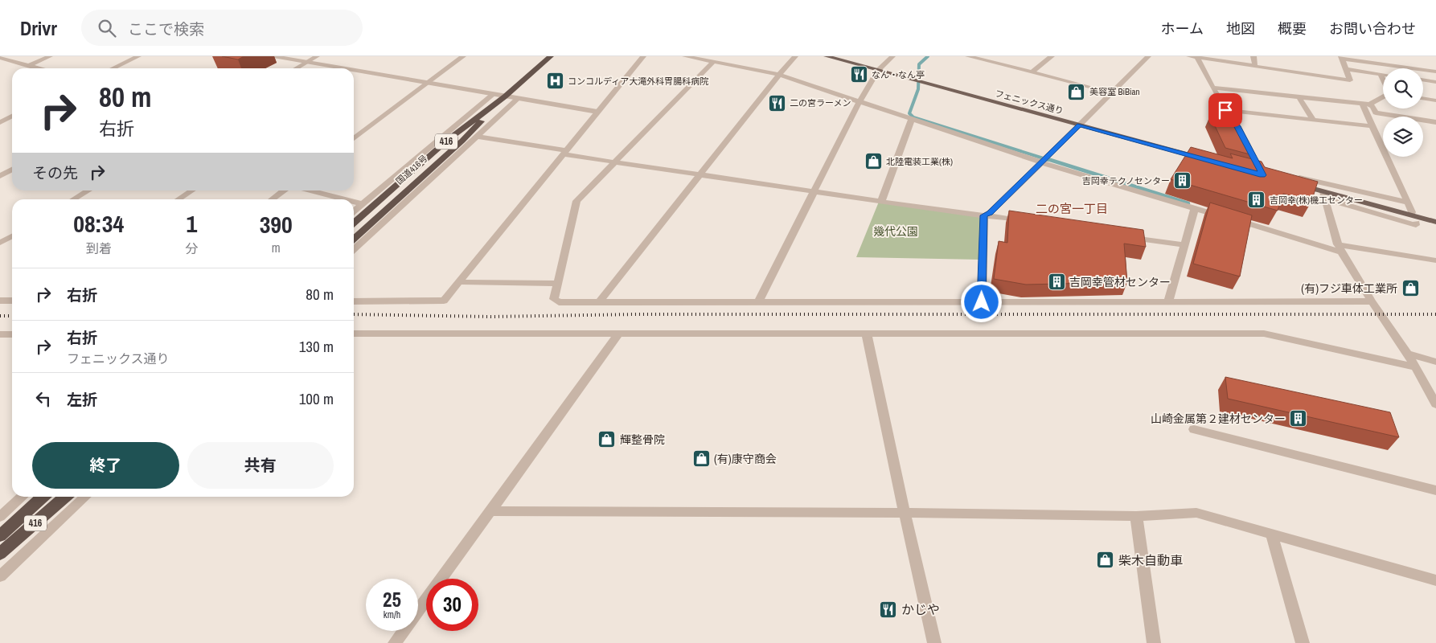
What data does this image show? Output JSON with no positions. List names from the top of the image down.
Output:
{
  "streets": {
    "highway": ["416", "国道416号"],
    "main road": ["フェニックス通り"]
  },
  "districts": ["二の宮一丁目"],
  "parks": ["幾代公園"],
  "places": {
    "restaurant": ["なん・なん亭", "二の宮ラーメン", "かじや"],
    "hospital": ["コンコルディア大滝外科胃腸科病院"],
    "shop": [
      "美容室 BiBian",
      "北陸電装工業(株)",
      "(有)フジ車体工業所",
      "輝整骨院",
      "(有)康守商会",
      "柴木自動車"
    ],
    "building": [
      "吉岡幸テクノセンター",
      "吉岡幸(株)機工センター",
      "吉岡幸管材センター",
      "山崎金属第２建材センター"
    ]
  },
  "page": {
    "header": "Drivr",
    "search": "ここで検索",
    "nav": [
      "ホーム",
      "地図",
      "概要",
      "お問い合わせ"
    ],
    "turn": ["80 m", "右折"],
    "then": "その先",
    "eta": [
      "08:34",
      "到着",
      "1",
      "分",
      "390",
      "m"
    ],
    "list": [
      {
        "name": "右折",
        "value": "80 m"
      },
      {
        "name": "右折",
        "note": "フェニックス通り",
        "value": "130 m"
      },
      {
        "name": "左折",
        "value": "100 m"
      }
    ],
    "buttons": ["終了", "共有"],
    "speed": "25 km/h",
    "limit": "30"
  }
}
